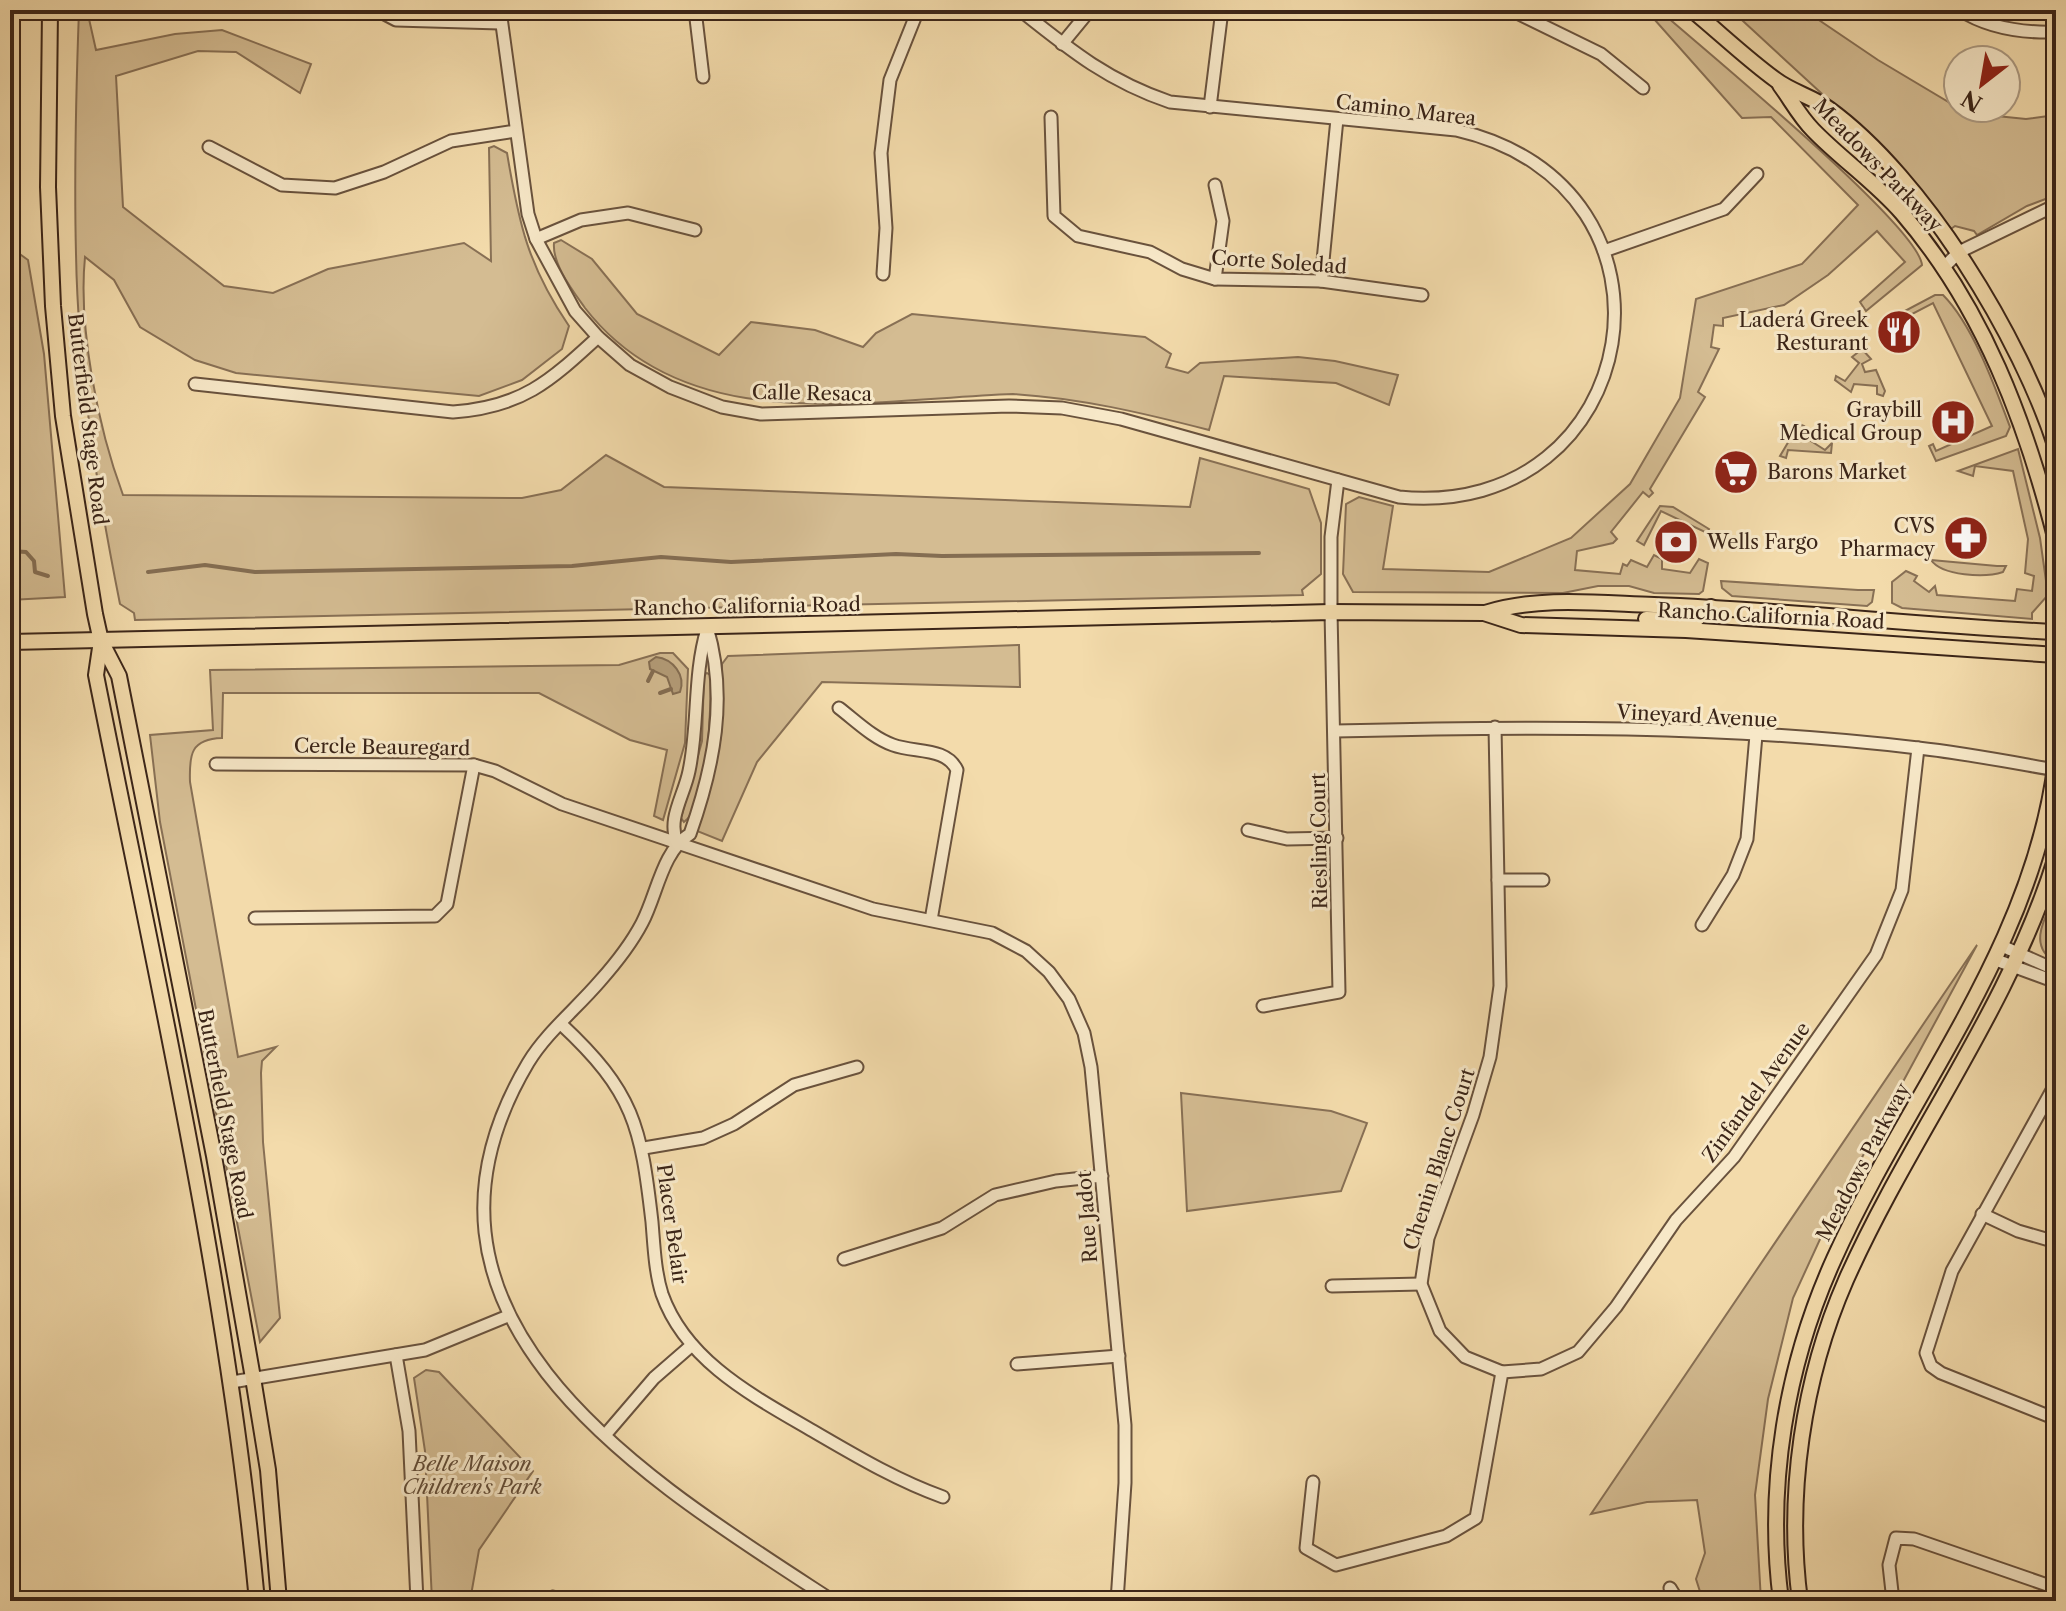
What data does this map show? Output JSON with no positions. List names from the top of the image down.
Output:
{
  "streets": {
    "main road": ["Meadows Parkway", "Butterfield Stage Road", "Rancho California Road"],
    "street": [
      "Camino Marea",
      "Corte Soledad",
      "Calle Resaca",
      "Vineyard Avenue",
      "Cercle Beauregard",
      "Riesling Court",
      "Zinfandel Avenue",
      "Chenin Blanc Court",
      "Rue Jadot",
      "Placer Belair"
    ]
  },
  "crossings": [
    ["Camino Marea", "Calle Resaca"],
    ["Camino Marea", "Riesling Court"],
    ["Meadows Parkway", "Vineyard Avenue"],
    ["Calle Resaca", "Riesling Court"],
    ["Butterfield Stage Road", "Rancho California Road"],
    ["Rancho California Road", "Riesling Court"],
    ["Vineyard Avenue", "Riesling Court"],
    ["Vineyard Avenue", "Zinfandel Avenue"],
    ["Vineyard Avenue", "Chenin Blanc Court"],
    ["Cercle Beauregard", "Rue Jadot"]
  ],
  "parks": ["Belle Maison Children's Park"],
  "places": {
    "restaurant": ["Laderá Greek Resturant"],
    "hospital": ["Graybill Medical Group"],
    "supermarket": ["Barons Market"],
    "pharmacy": ["CVS Pharmacy"],
    "bank": ["Wells Fargo"]
  },
  "north": "bottom left"
}
